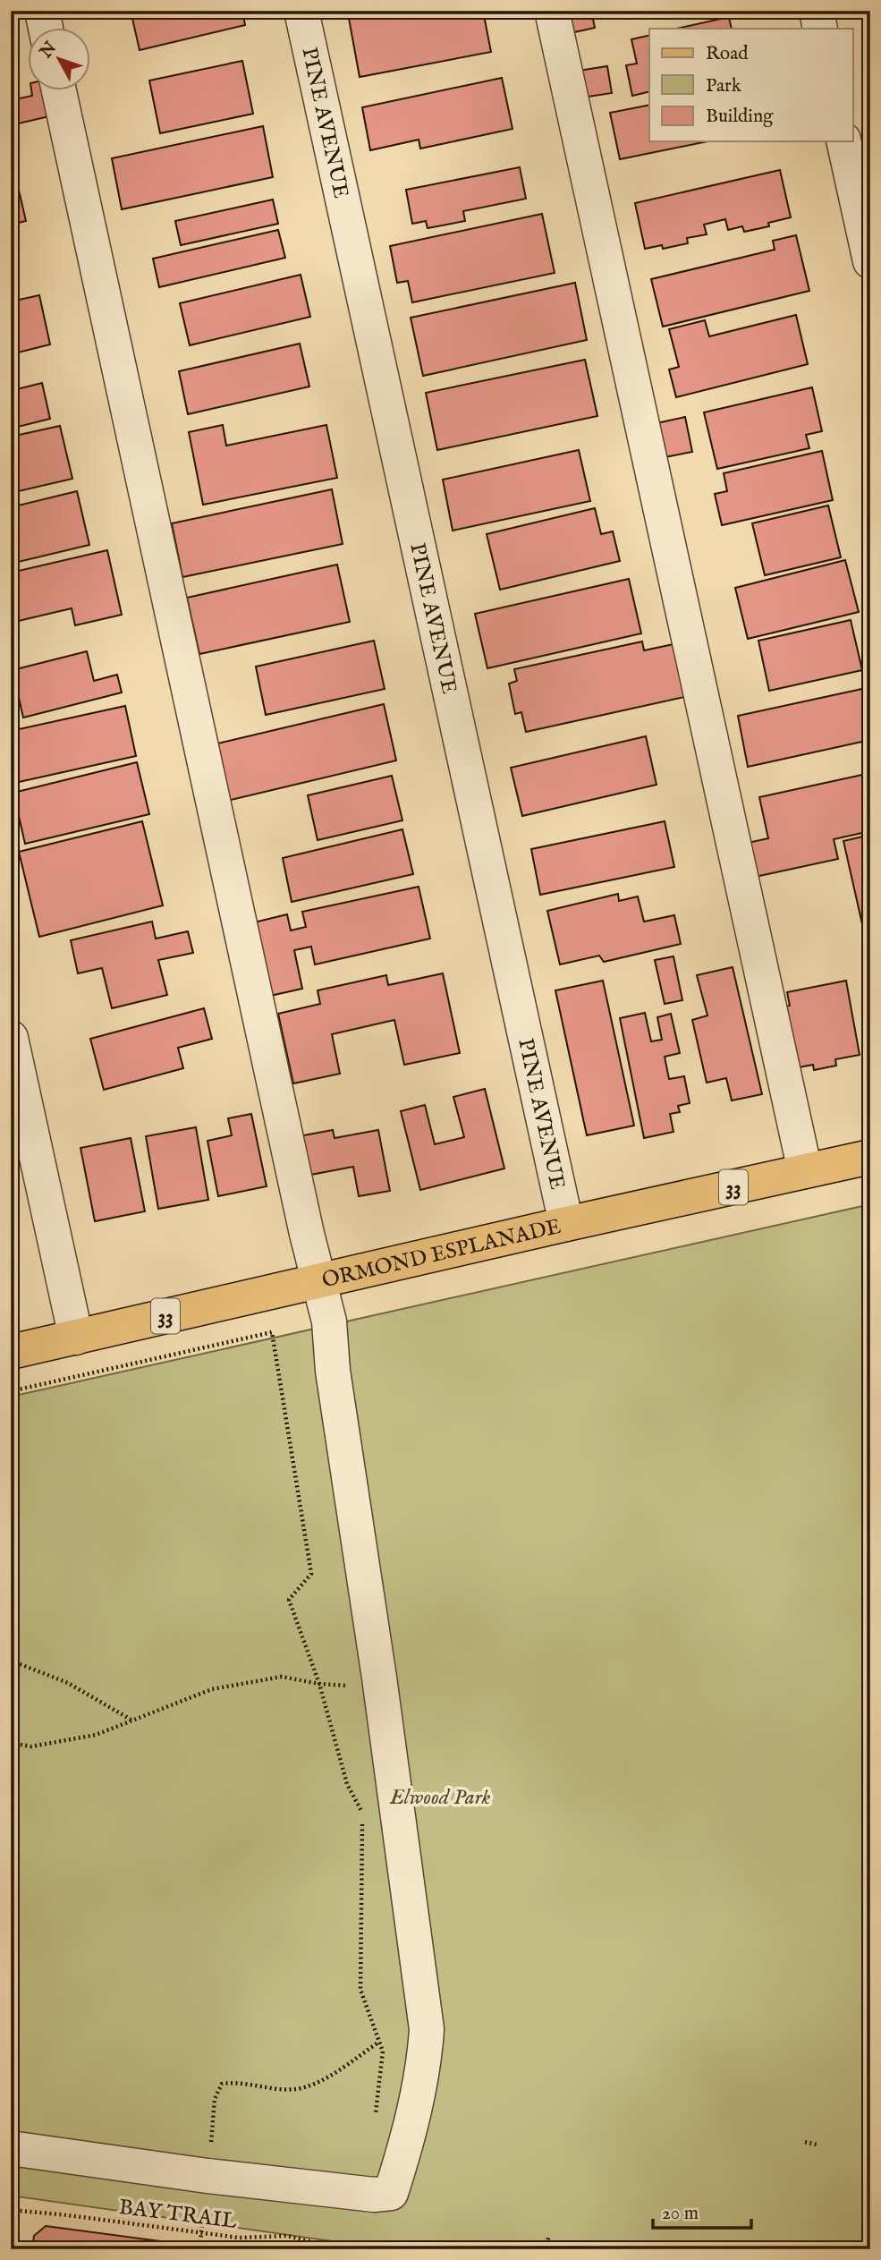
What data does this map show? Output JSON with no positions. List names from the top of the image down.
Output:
{
  "streets": {
    "main road": ["33", "ORMOND ESPLANADE"],
    "street": ["PINE AVENUE"],
    "path": ["BAY TRAIL"]
  },
  "crossings": [
    ["PINE AVENUE", "ORMOND ESPLANADE"]
  ],
  "parks": ["Elwood Park"],
  "legend": ["Road", "Park", "Building"],
  "scale_bar": "20 m",
  "north": "top left"
}
